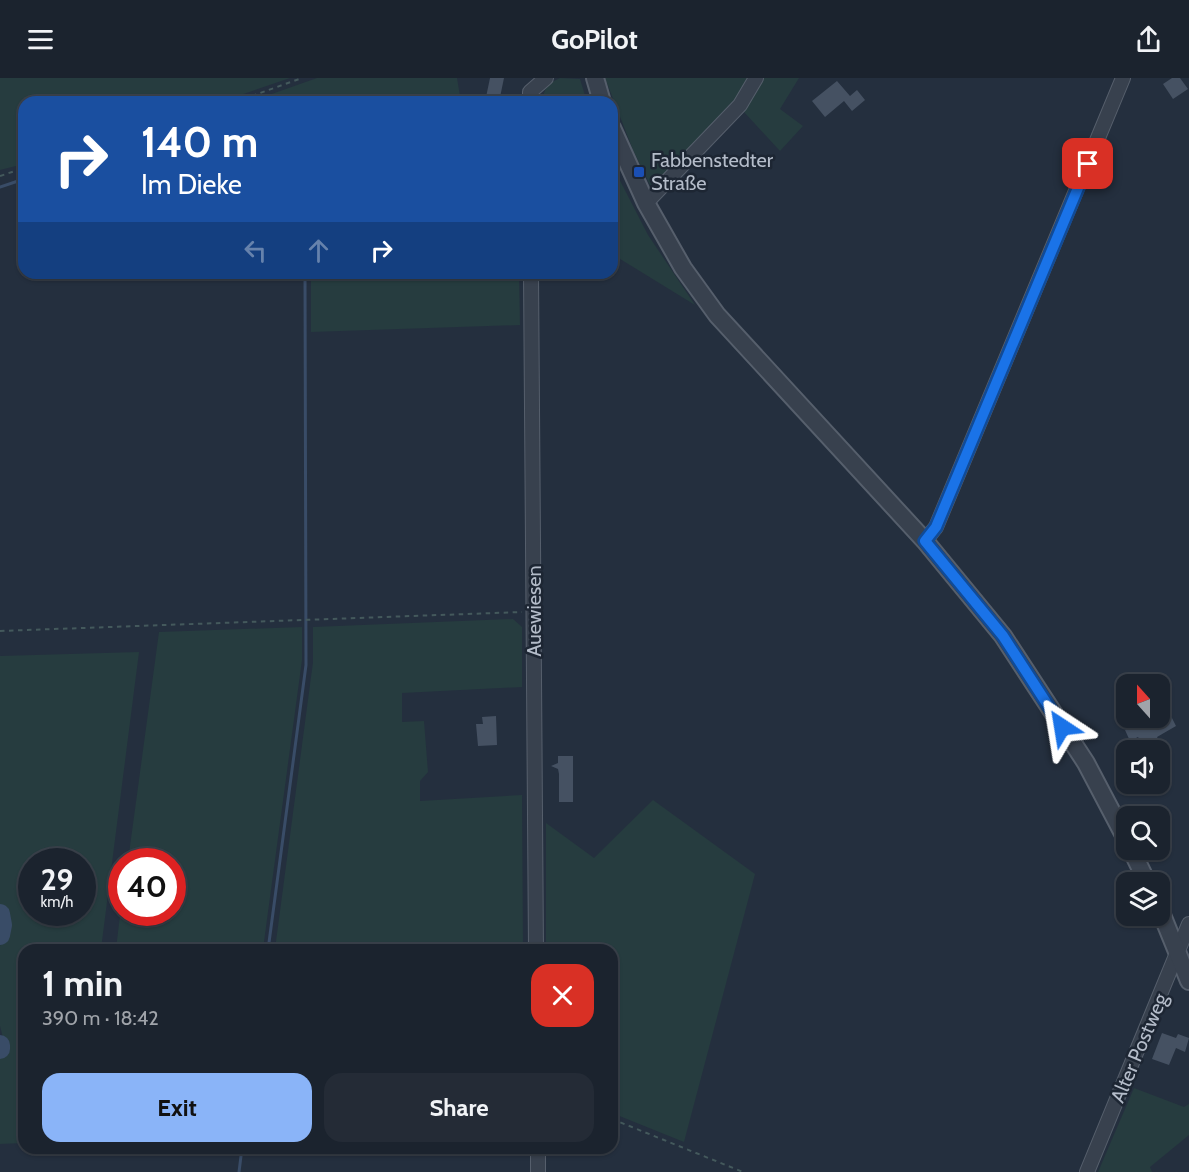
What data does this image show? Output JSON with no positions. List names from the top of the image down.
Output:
{
  "streets": {
    "street": ["Auewiesen", "Alter Postweg"]
  },
  "places": {
    "transit": ["Fabbenstedter Straße"]
  },
  "north": "top",
  "page": {
    "header": "GoPilot",
    "turn": ["140 m", "Im Dieke"],
    "speed": "29 km/h",
    "limit": "40",
    "heading": ["1 min", "390 m · 18:42"],
    "buttons": ["Exit", "Share"]
  }
}
